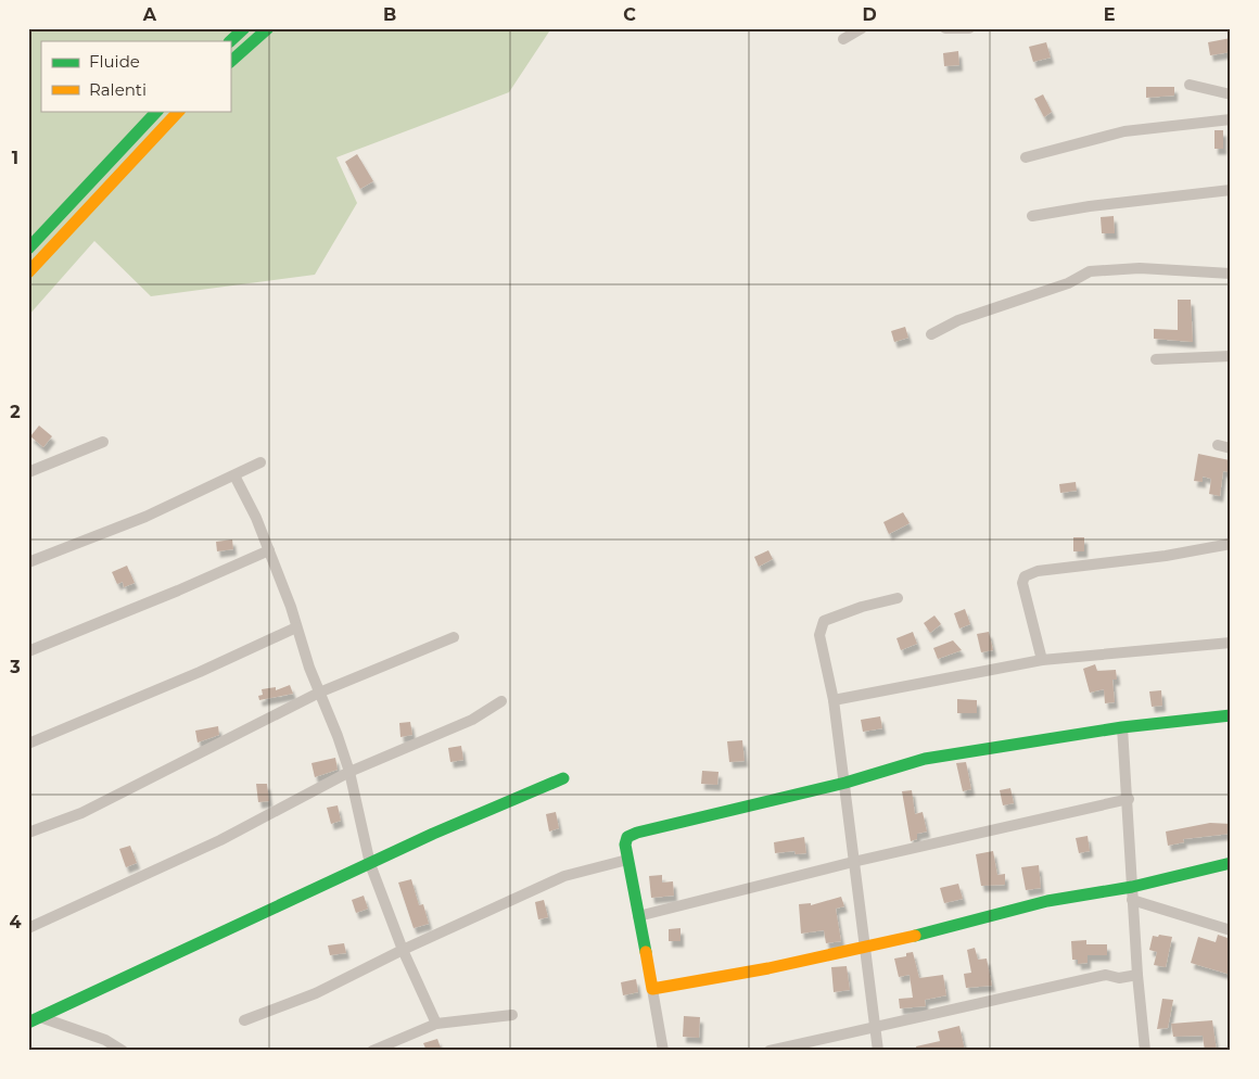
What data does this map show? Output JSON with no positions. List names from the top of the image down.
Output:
{
  "legend": ["Fluide", "Ralenti"],
  "grid": {
    "columns": [
      "A",
      "B",
      "C",
      "D",
      "E"
    ],
    "rows": [
      "1",
      "2",
      "3",
      "4"
    ]
  }
}
